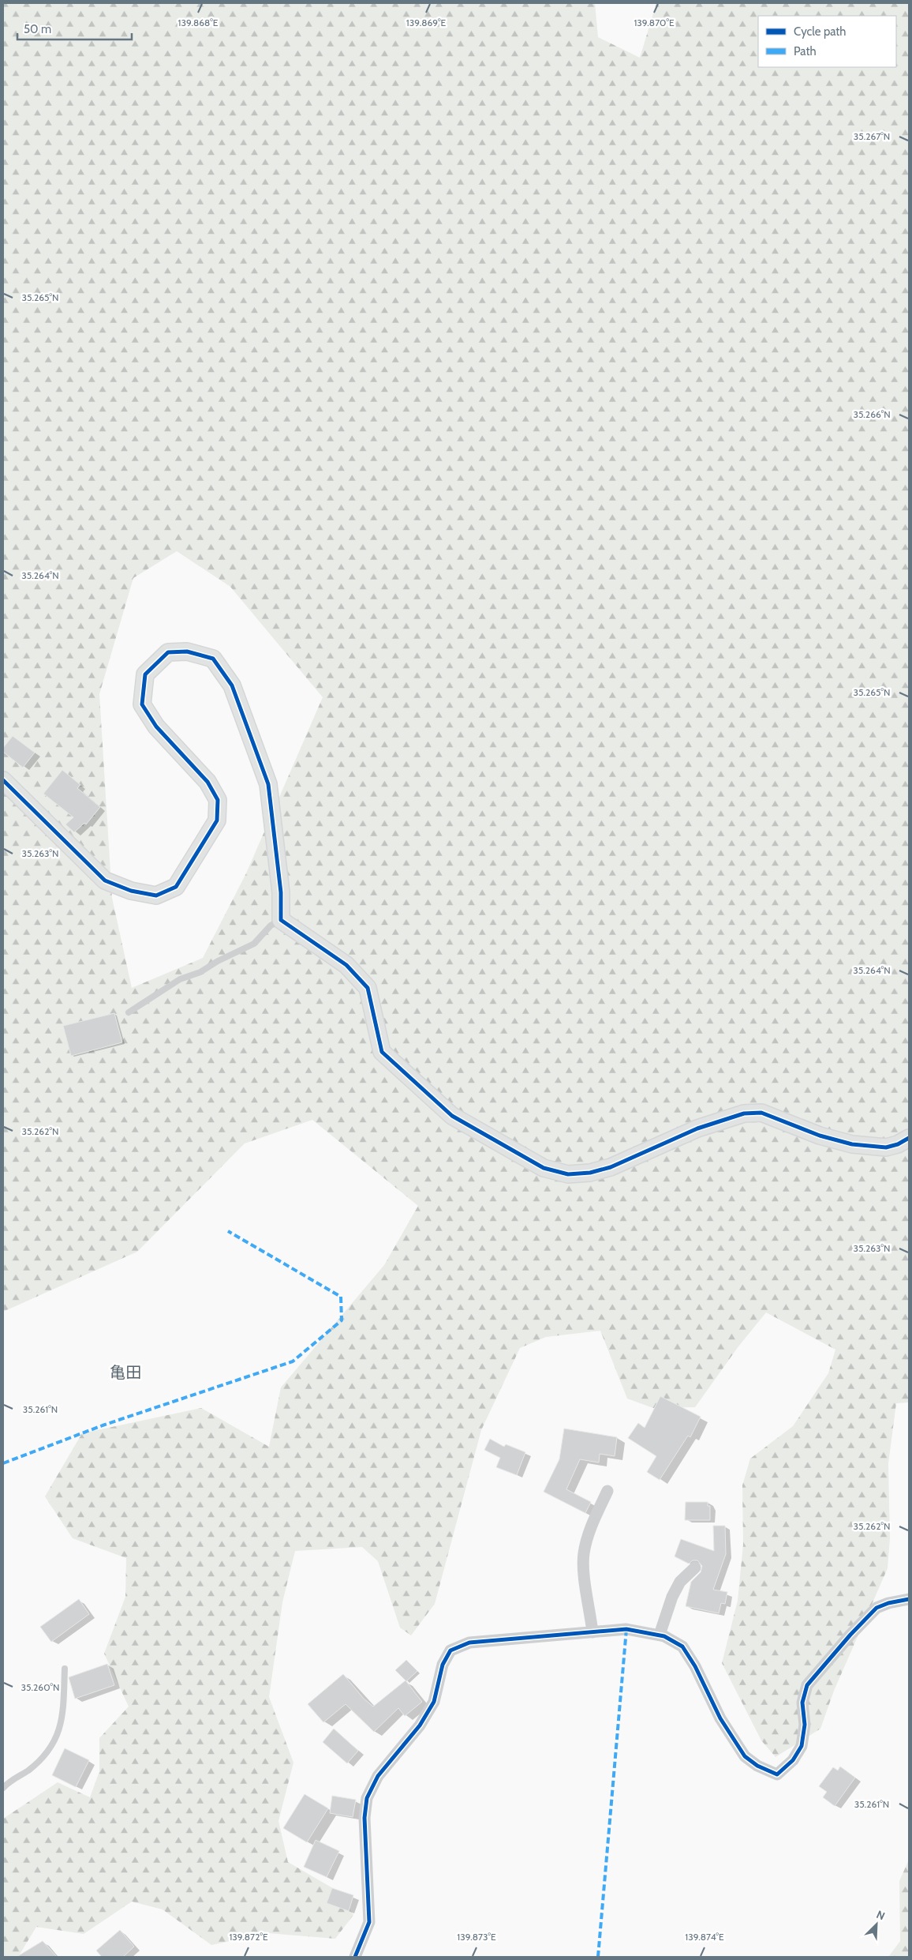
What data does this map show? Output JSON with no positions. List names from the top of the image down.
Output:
{
  "districts": ["亀田"],
  "legend": ["Cycle path", "Path"],
  "scale_bar": "50 m",
  "north": "top right",
  "coordinates": [
    "139.868°E",
    "139.869°E",
    "139.870°E",
    "35.267°N",
    "35.265°N",
    "35.266°N",
    "35.264°N",
    "35.263°N",
    "35.262°N",
    "35.261°N",
    "35.260°N",
    "139.872°E",
    "139.873°E",
    "139.874°E"
  ]
}
